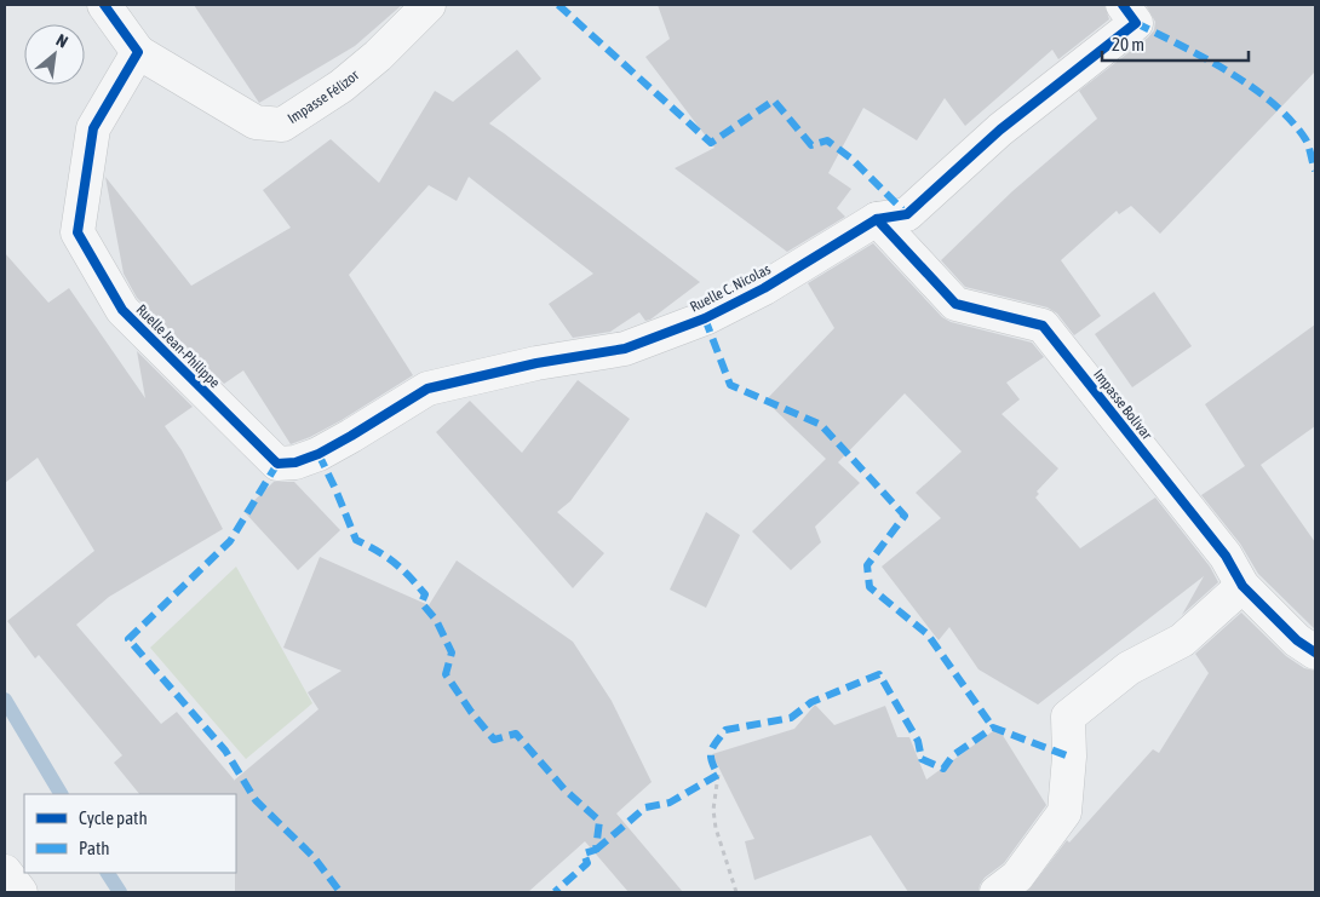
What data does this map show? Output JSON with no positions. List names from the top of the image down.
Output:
{
  "streets": {
    "street": [
      "Impasse Félizor",
      "Ruelle C. Nicolas",
      "Ruelle Jean-Philippe",
      "Impasse Bolivar"
    ]
  },
  "crossings": [
    ["Impasse Félizor", "Ruelle Jean-Philippe"],
    ["Ruelle C. Nicolas", "Ruelle Jean-Philippe"],
    ["Ruelle C. Nicolas", "Impasse Bolivar"]
  ],
  "legend": ["Cycle path", "Path"],
  "scale_bar": "20 m",
  "north": "top right"
}
